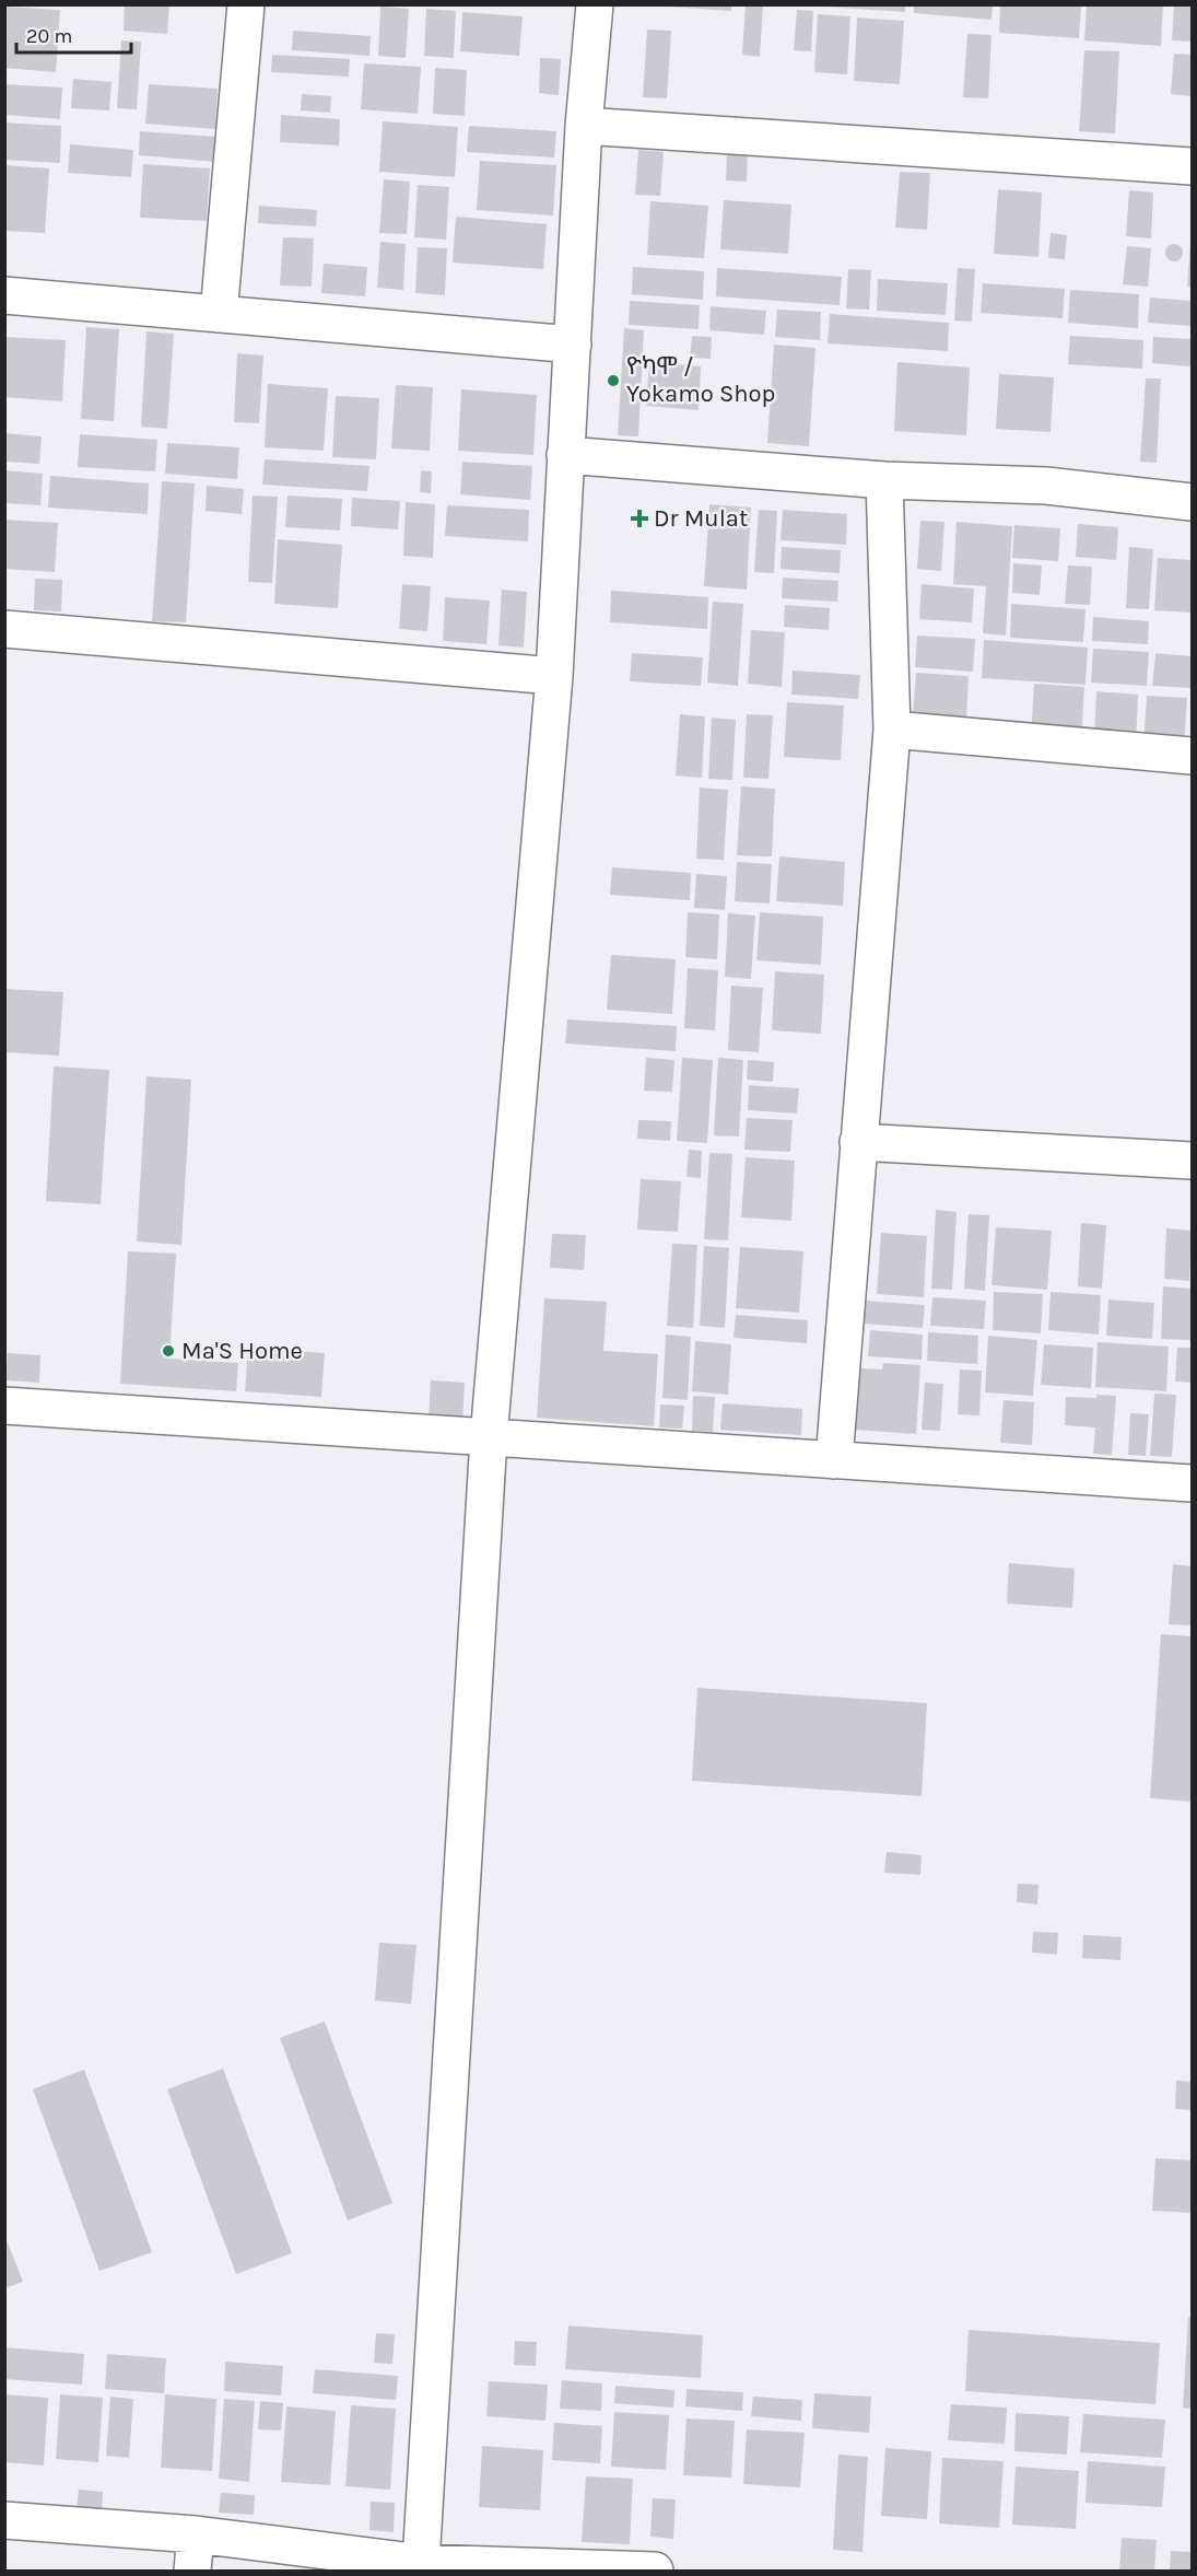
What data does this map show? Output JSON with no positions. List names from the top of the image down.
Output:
{
  "places": {
    "other": ["ዮካሞ / Yokamo Shop", "Ma'S Home"],
    "health": ["Dr Mulat"]
  },
  "scale_bar": "20 m"
}
